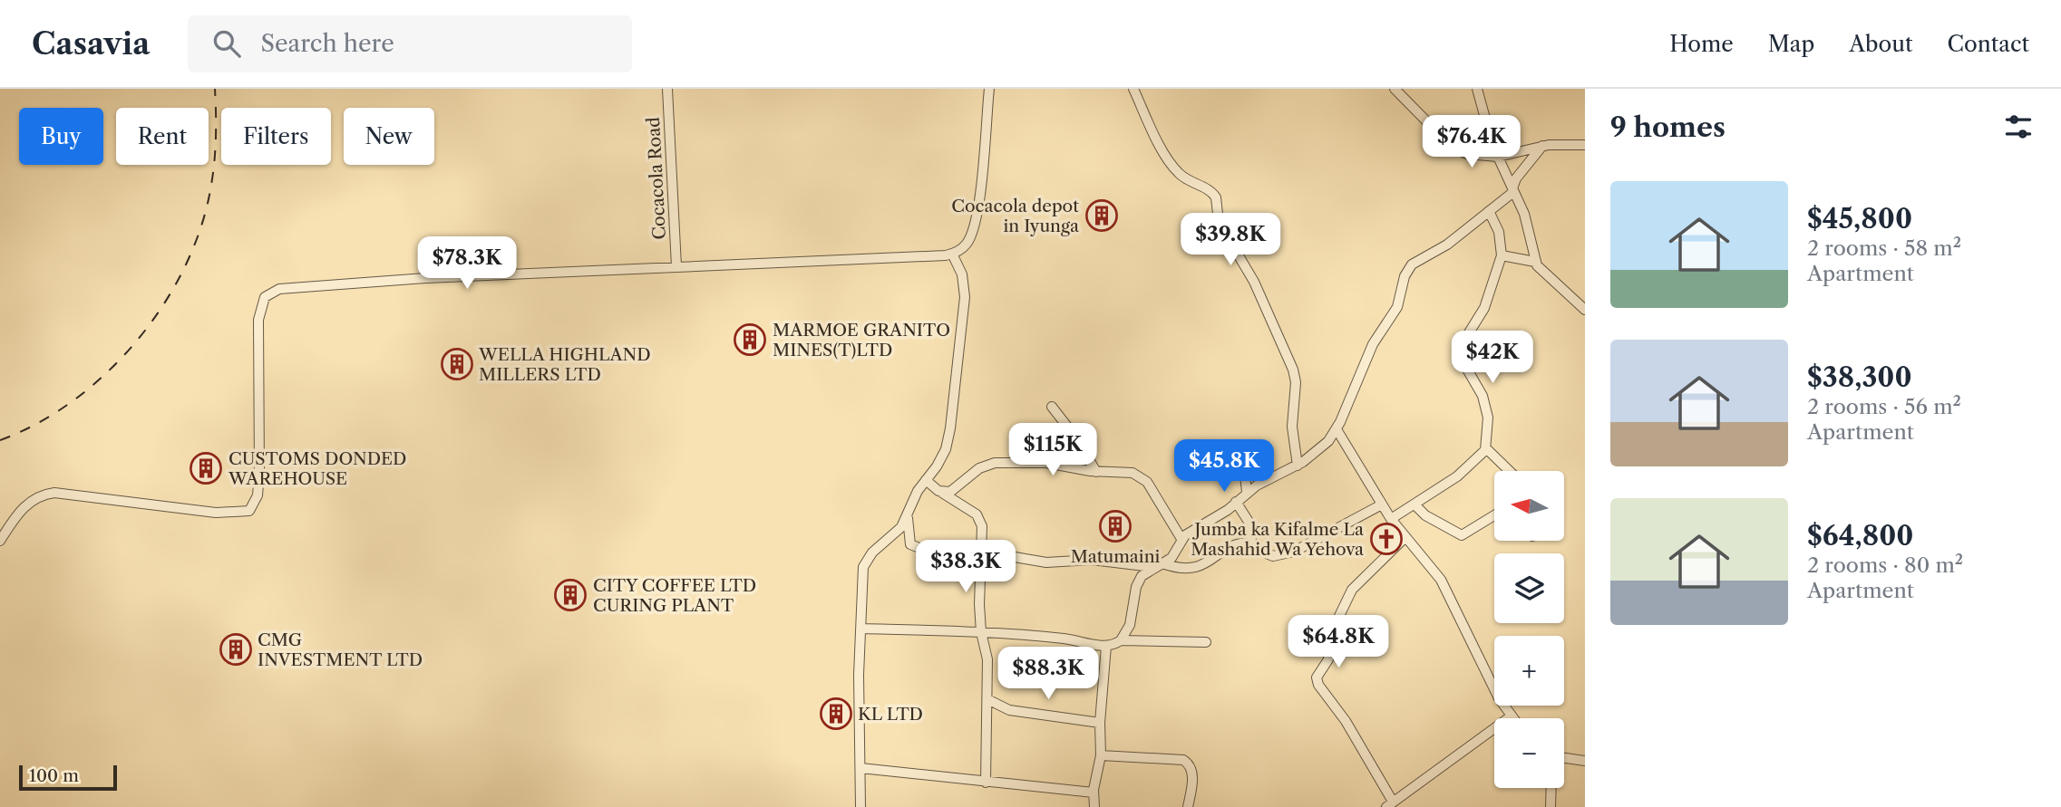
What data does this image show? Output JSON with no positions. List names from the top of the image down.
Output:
{
  "streets": {
    "street": ["Cocacola Road"]
  },
  "places": {
    "building": [
      "Cocacola depot in Iyunga",
      "MARMOE GRANITO MINES(T)LTD",
      "WELLA HIGHLAND MILLERS LTD",
      "CUSTOMS DONDED WAREHOUSE",
      "Matumaini",
      "CITY COFFEE LTD CURING PLANT",
      "CMG INVESTMENT LTD",
      "KL LTD"
    ],
    "church": ["Jumba ka Kifalme La Mashahid Wa Yehova"]
  },
  "scale_bar": "100 m",
  "north": "left",
  "page": {
    "header": "Casavia",
    "search": "Search here",
    "nav": [
      "Home",
      "Map",
      "About",
      "Contact"
    ],
    "heading": "9 homes",
    "chip": [
      "Buy",
      "Rent",
      "Filters",
      "New"
    ],
    "price": [
      "$76.4K",
      "$39.8K",
      "$78.3K",
      "$42K",
      "$115K",
      "$45.8K",
      "$38.3K",
      "$64.8K",
      "$88.3K"
    ],
    "list": [
      {
        "name": "$45,800",
        "note": "2 rooms · 58 m² · Apartment"
      },
      {
        "name": "$38,300",
        "note": "2 rooms · 56 m² · Apartment"
      },
      {
        "name": "$64,800",
        "note": "2 rooms · 80 m² · Apartment"
      }
    ],
    "map_buttons": ["+", "−"],
    "scale": "100 m"
  }
}
